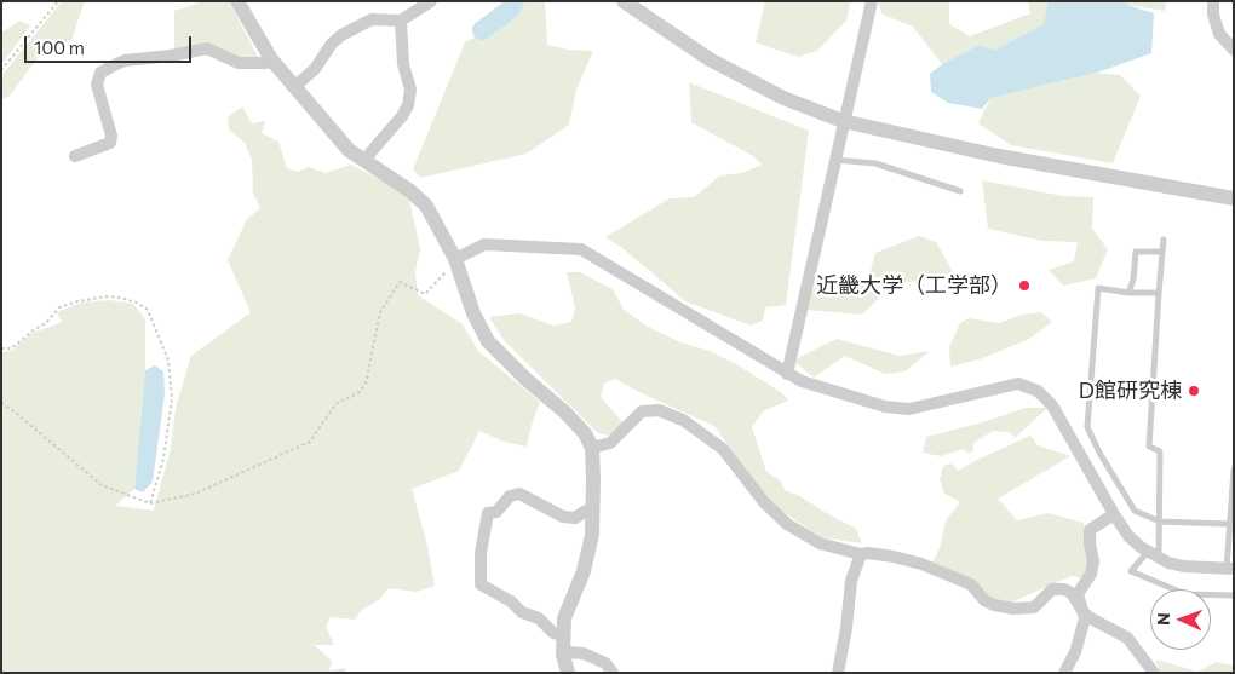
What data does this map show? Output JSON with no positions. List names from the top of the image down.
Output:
{
  "places": ["近畿大学（工学部）", "D館研究棟"],
  "scale_bar": "100 m",
  "north": "left"
}
